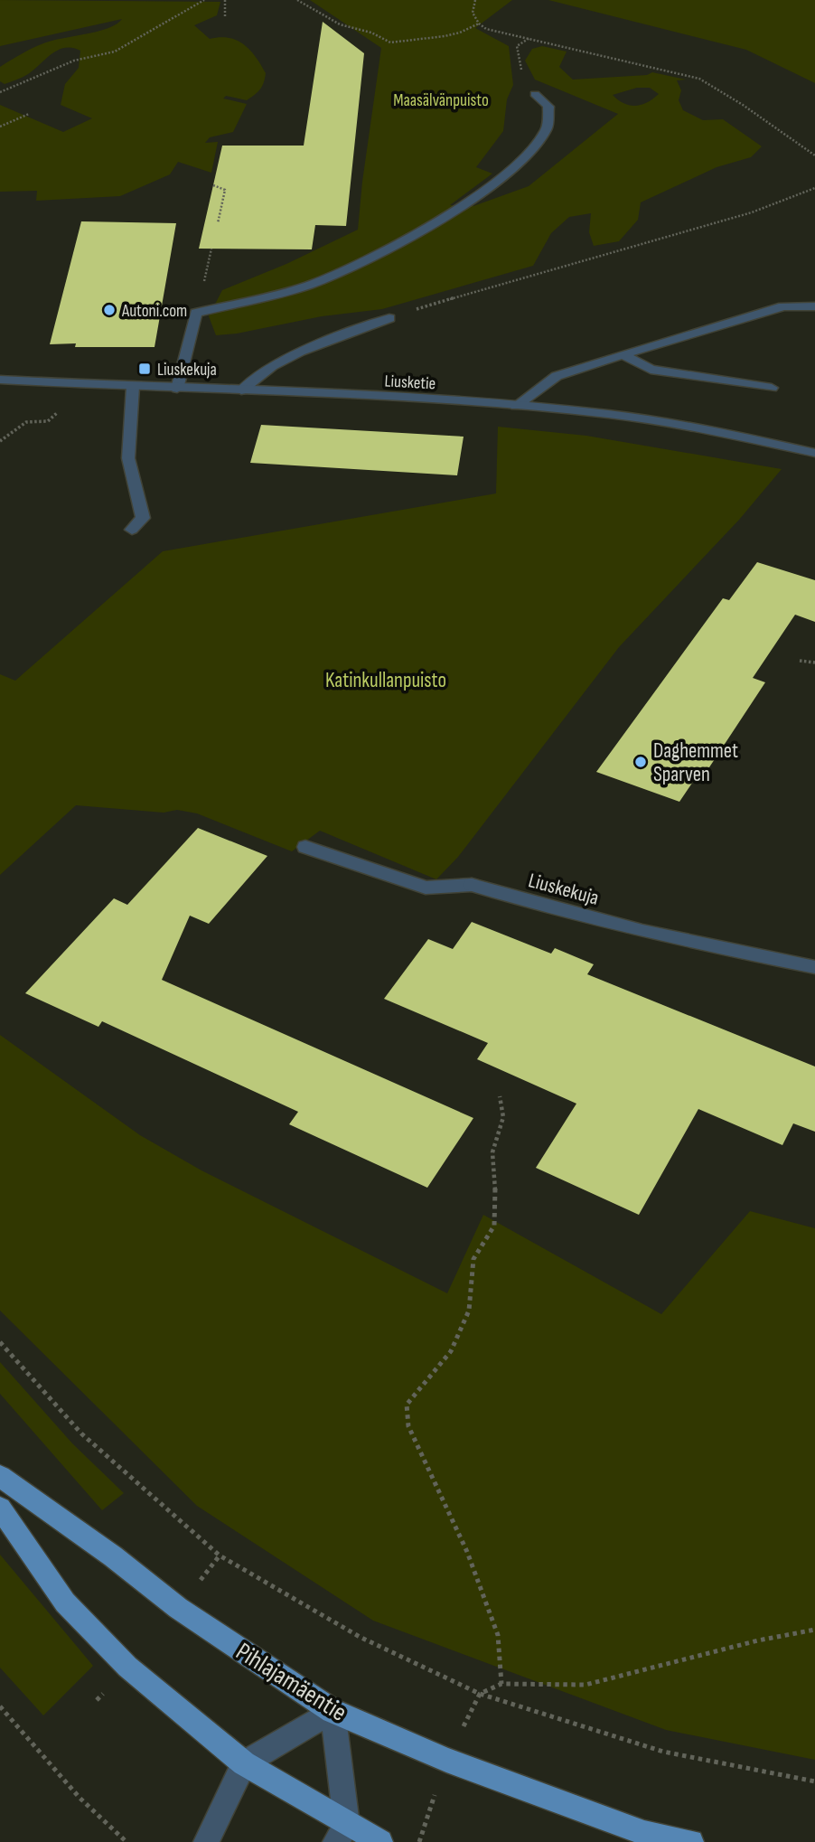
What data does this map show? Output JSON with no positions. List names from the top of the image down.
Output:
{
  "streets": {
    "main road": ["Pihlajamäentie"],
    "street": ["Liusketie", "Liuskekuja"]
  },
  "parks": ["Maasälvänpuisto", "Katinkullanpuisto"],
  "places": {
    "other": ["Autoni.com", "Daghemmet Sparven"],
    "transit": ["Liuskekuja"]
  }
}
